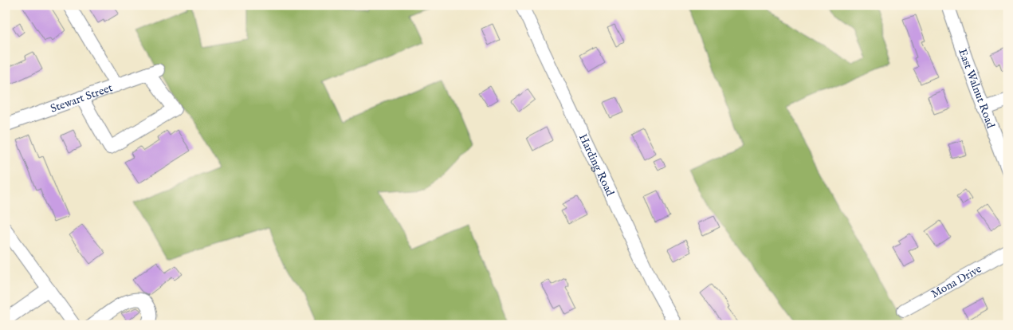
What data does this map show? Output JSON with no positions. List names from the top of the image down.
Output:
{
  "streets": {
    "street": [
      "East Walnut Road",
      "Stewart Street",
      "Harding Road",
      "Mona Drive"
    ]
  }
}
